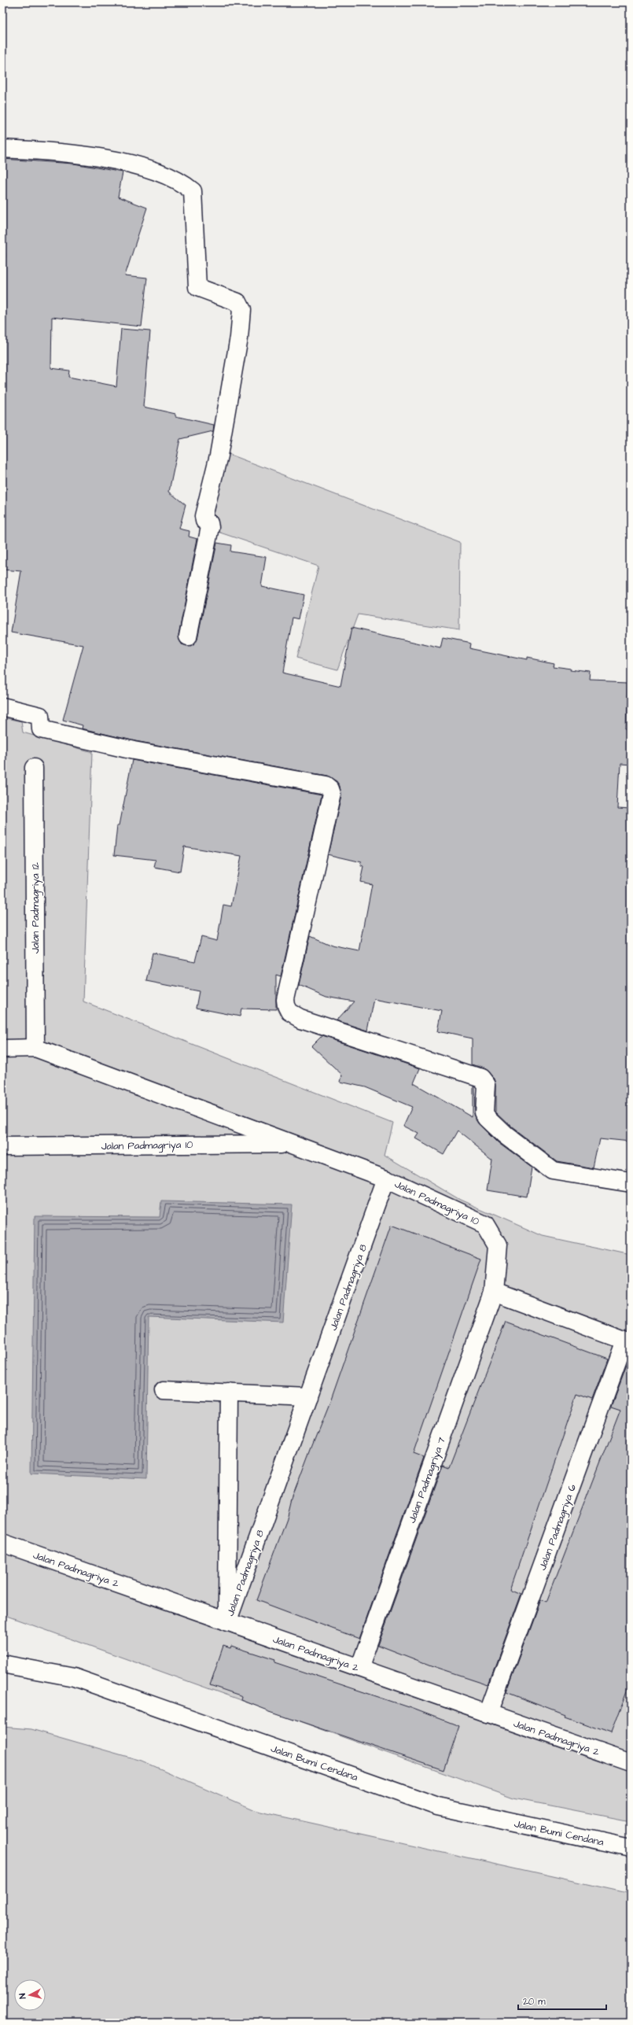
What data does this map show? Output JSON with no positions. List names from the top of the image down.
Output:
{
  "streets": {
    "street": [
      "Jalan Padmagriya 12",
      "Jalan Padmagriya 10",
      "Jalan Padmagriya 8",
      "Jalan Padmagriya 7",
      "Jalan Padmagriya 6",
      "Jalan Padmagriya 2",
      "Jalan Bumi Cendana"
    ]
  },
  "crossings": [
    ["Jalan Padmagriya 12", "Jalan Padmagriya 10"],
    ["Jalan Padmagriya 10", "Jalan Padmagriya 8"],
    ["Jalan Padmagriya 10", "Jalan Padmagriya 7"],
    ["Jalan Padmagriya 8", "Jalan Padmagriya 2"],
    ["Jalan Padmagriya 7", "Jalan Padmagriya 2"],
    ["Jalan Padmagriya 6", "Jalan Padmagriya 2"]
  ],
  "scale_bar": "20 m",
  "north": "left"
}
